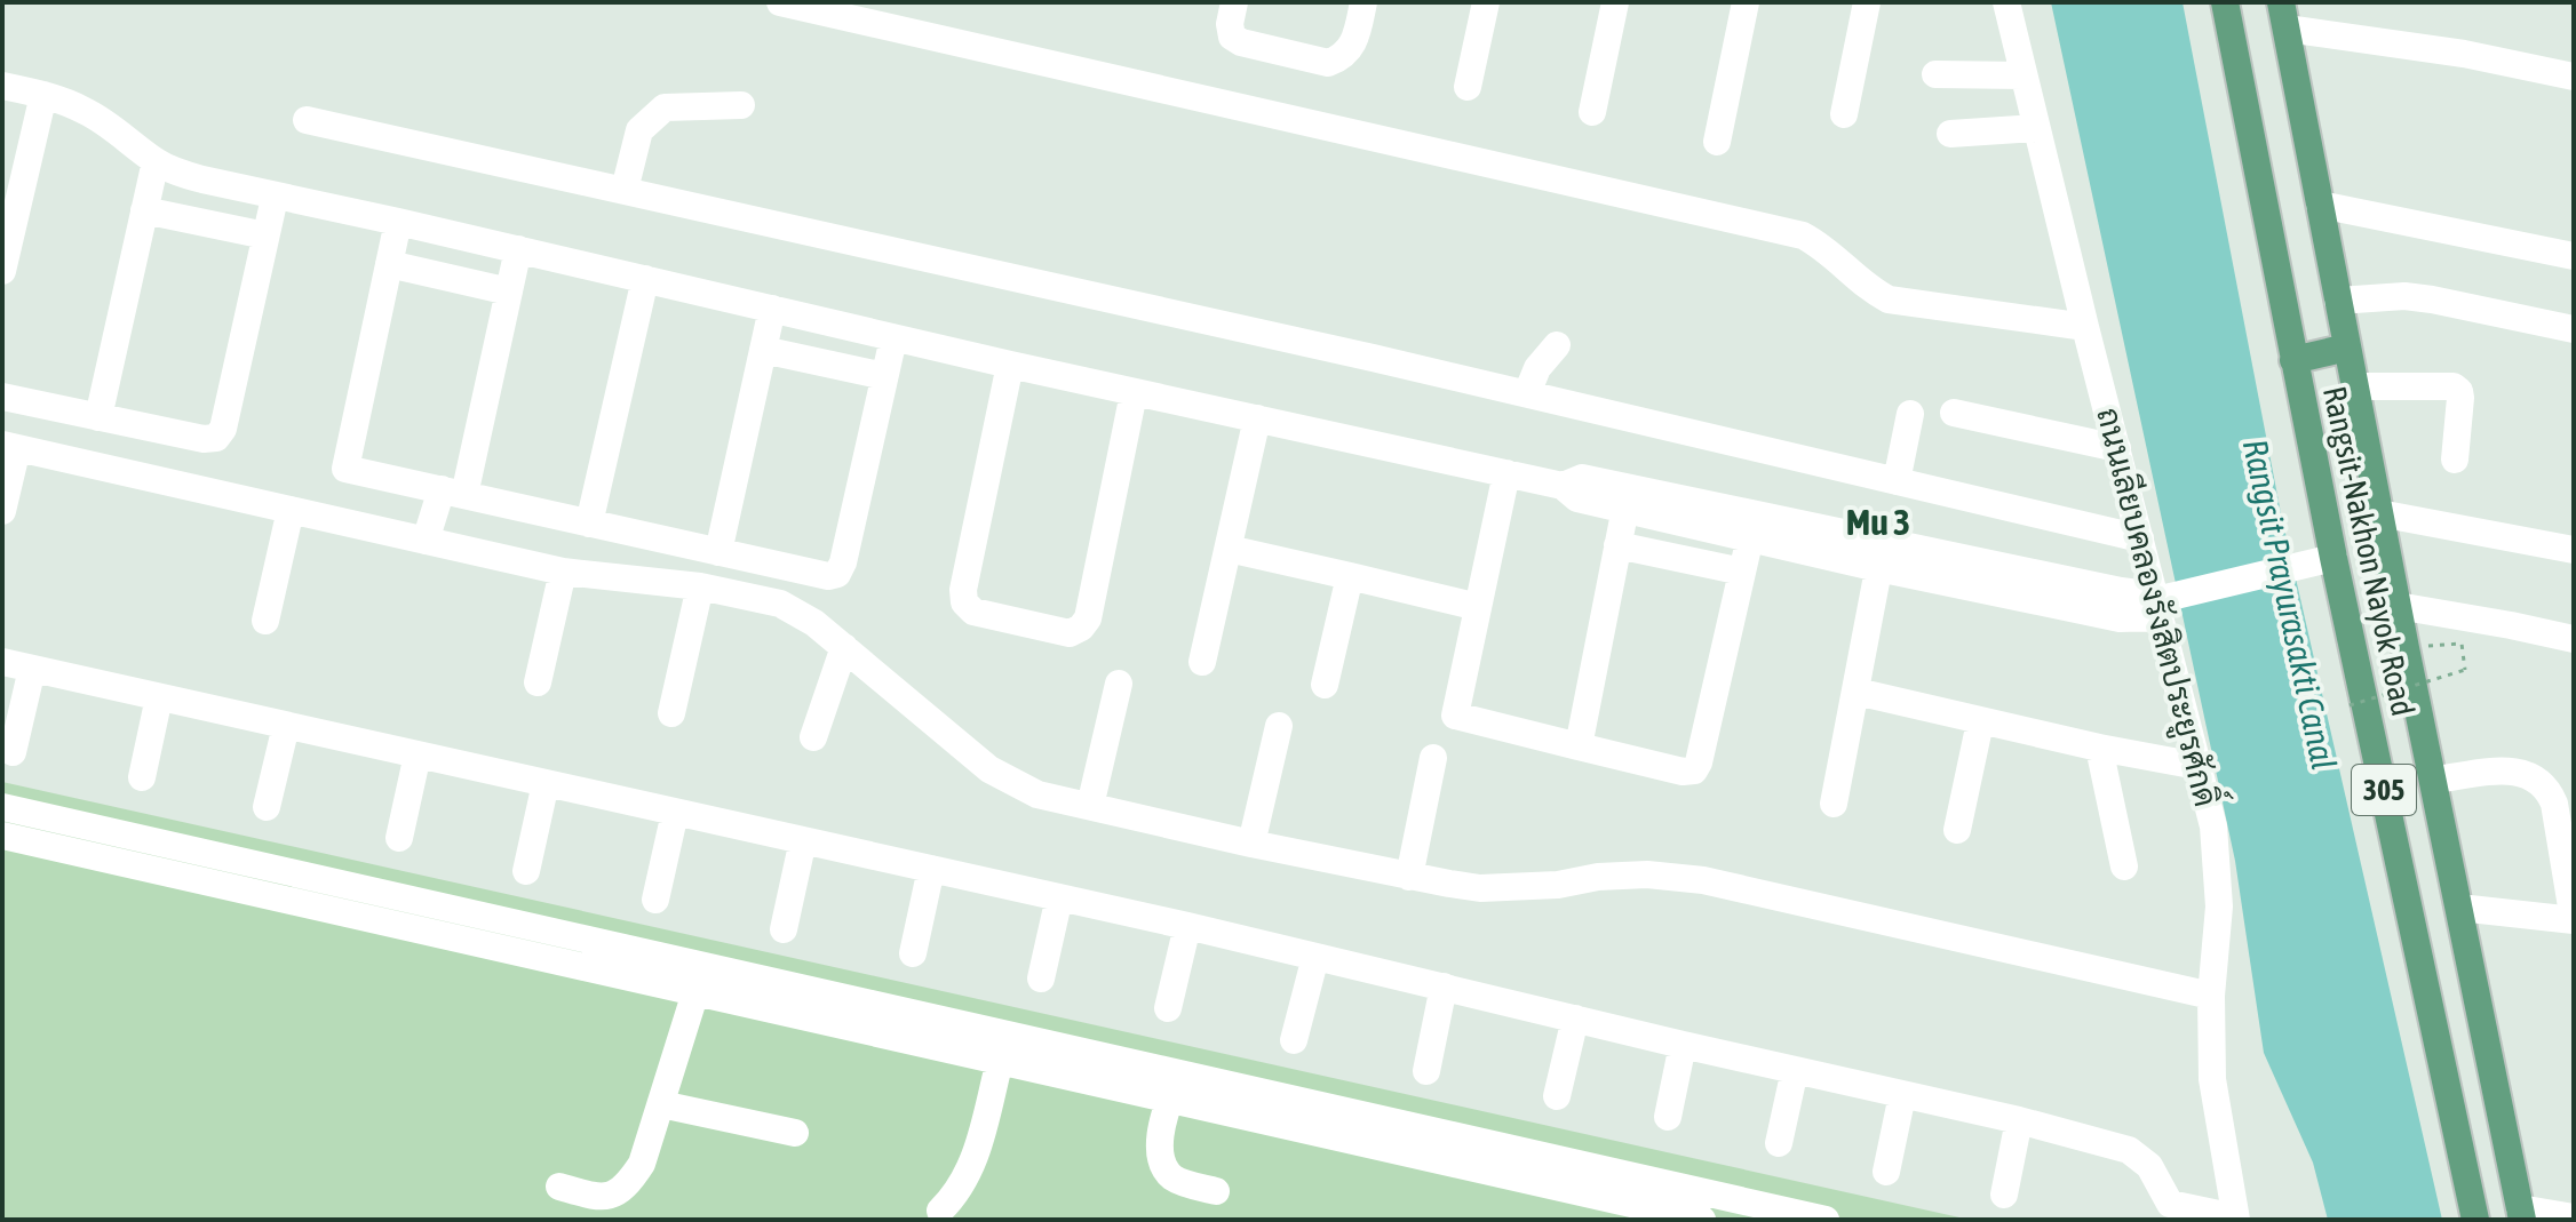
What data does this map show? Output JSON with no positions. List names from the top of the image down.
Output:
{
  "streets": {
    "main road": ["Rangsit-Nakhon Nayok Road", "305"],
    "street": ["ถนนเลียบคลองรังสิตประยูรศักดิ์"]
  },
  "districts": ["Mu 3"],
  "water": ["Rangsit Prayurasakti Canal"]
}
